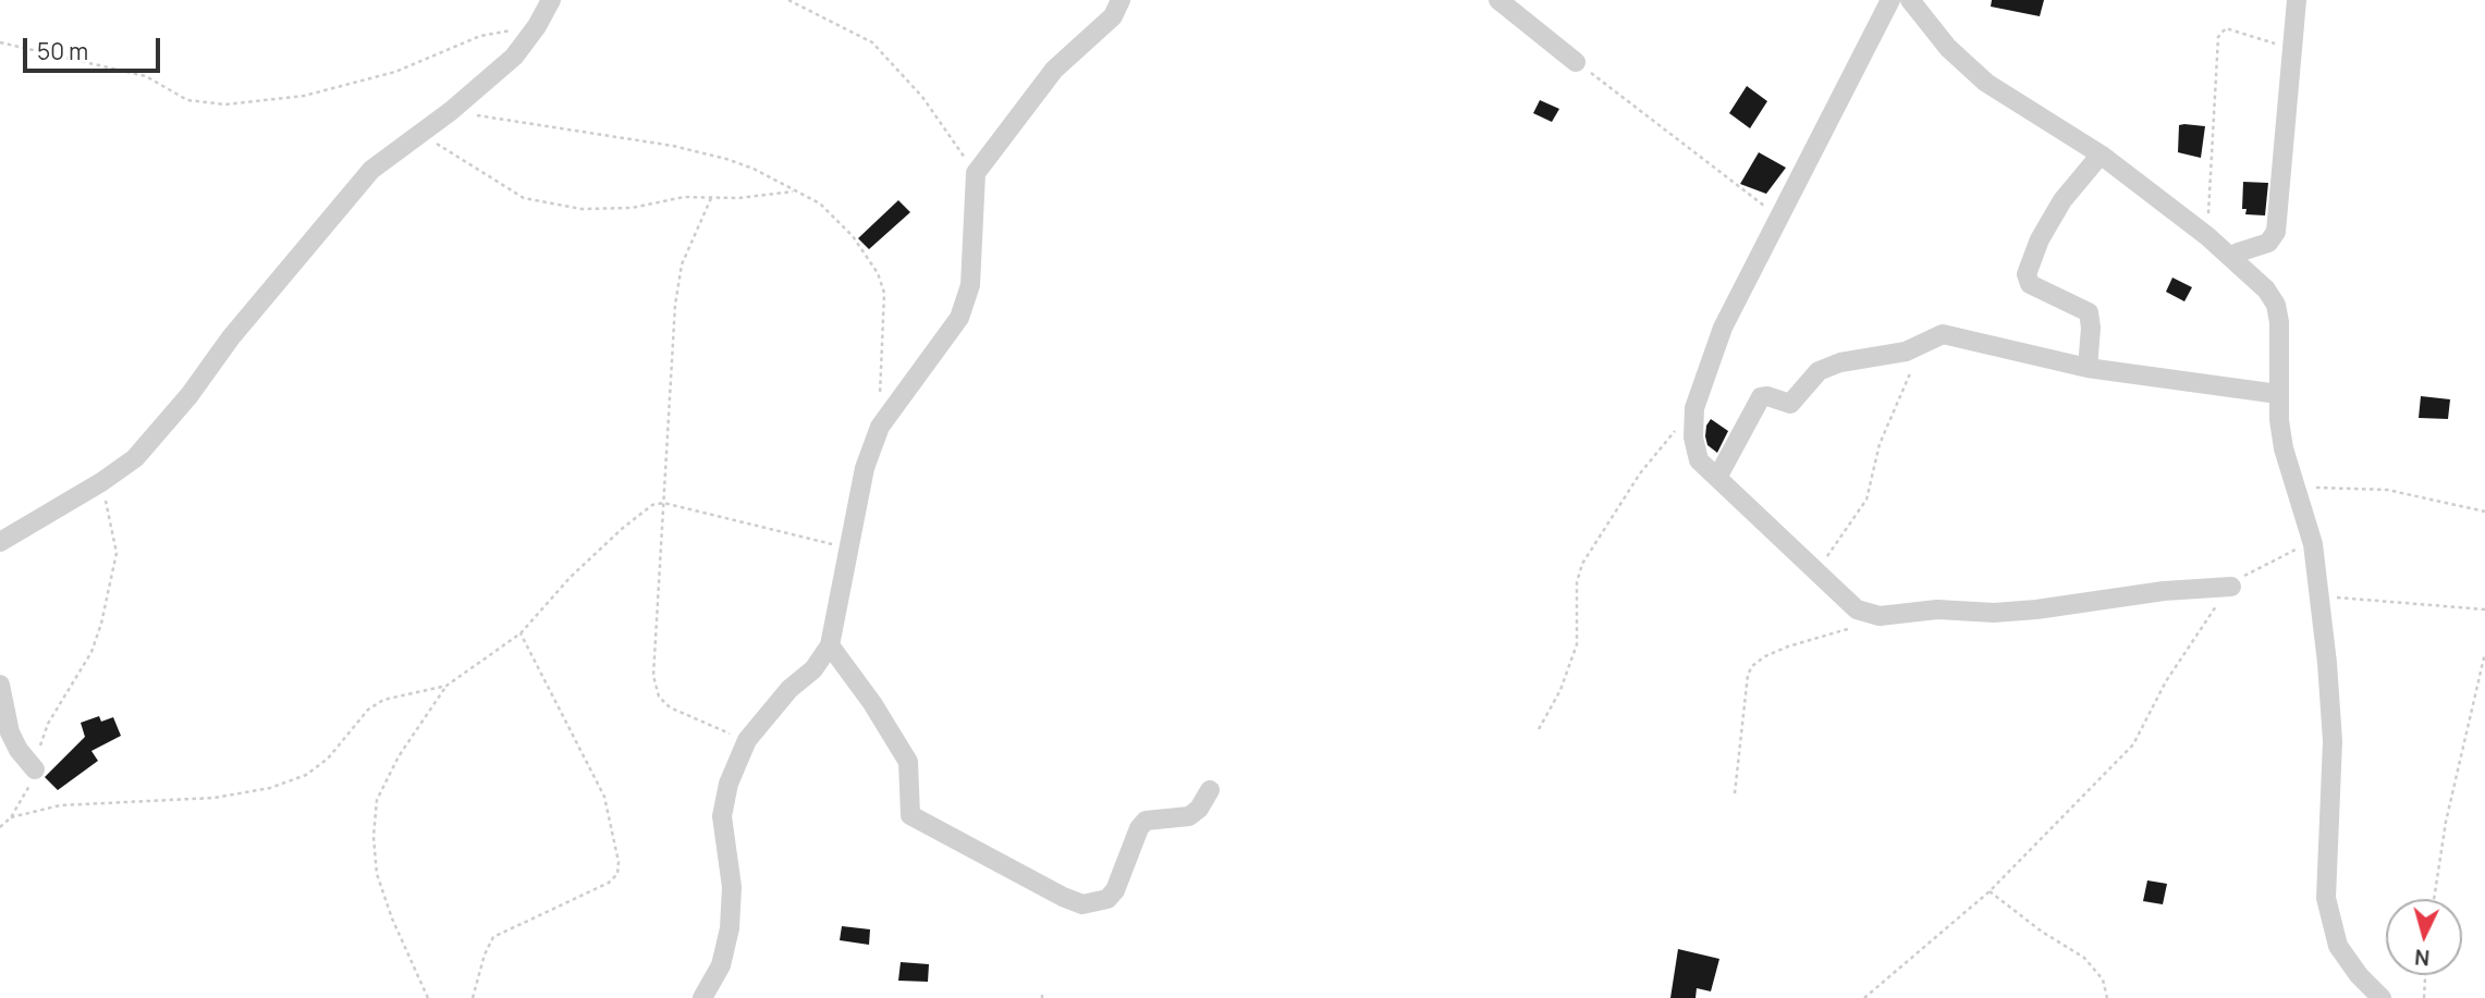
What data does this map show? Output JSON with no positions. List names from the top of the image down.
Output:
{
  "scale_bar": "50 m",
  "north": "bottom"
}
